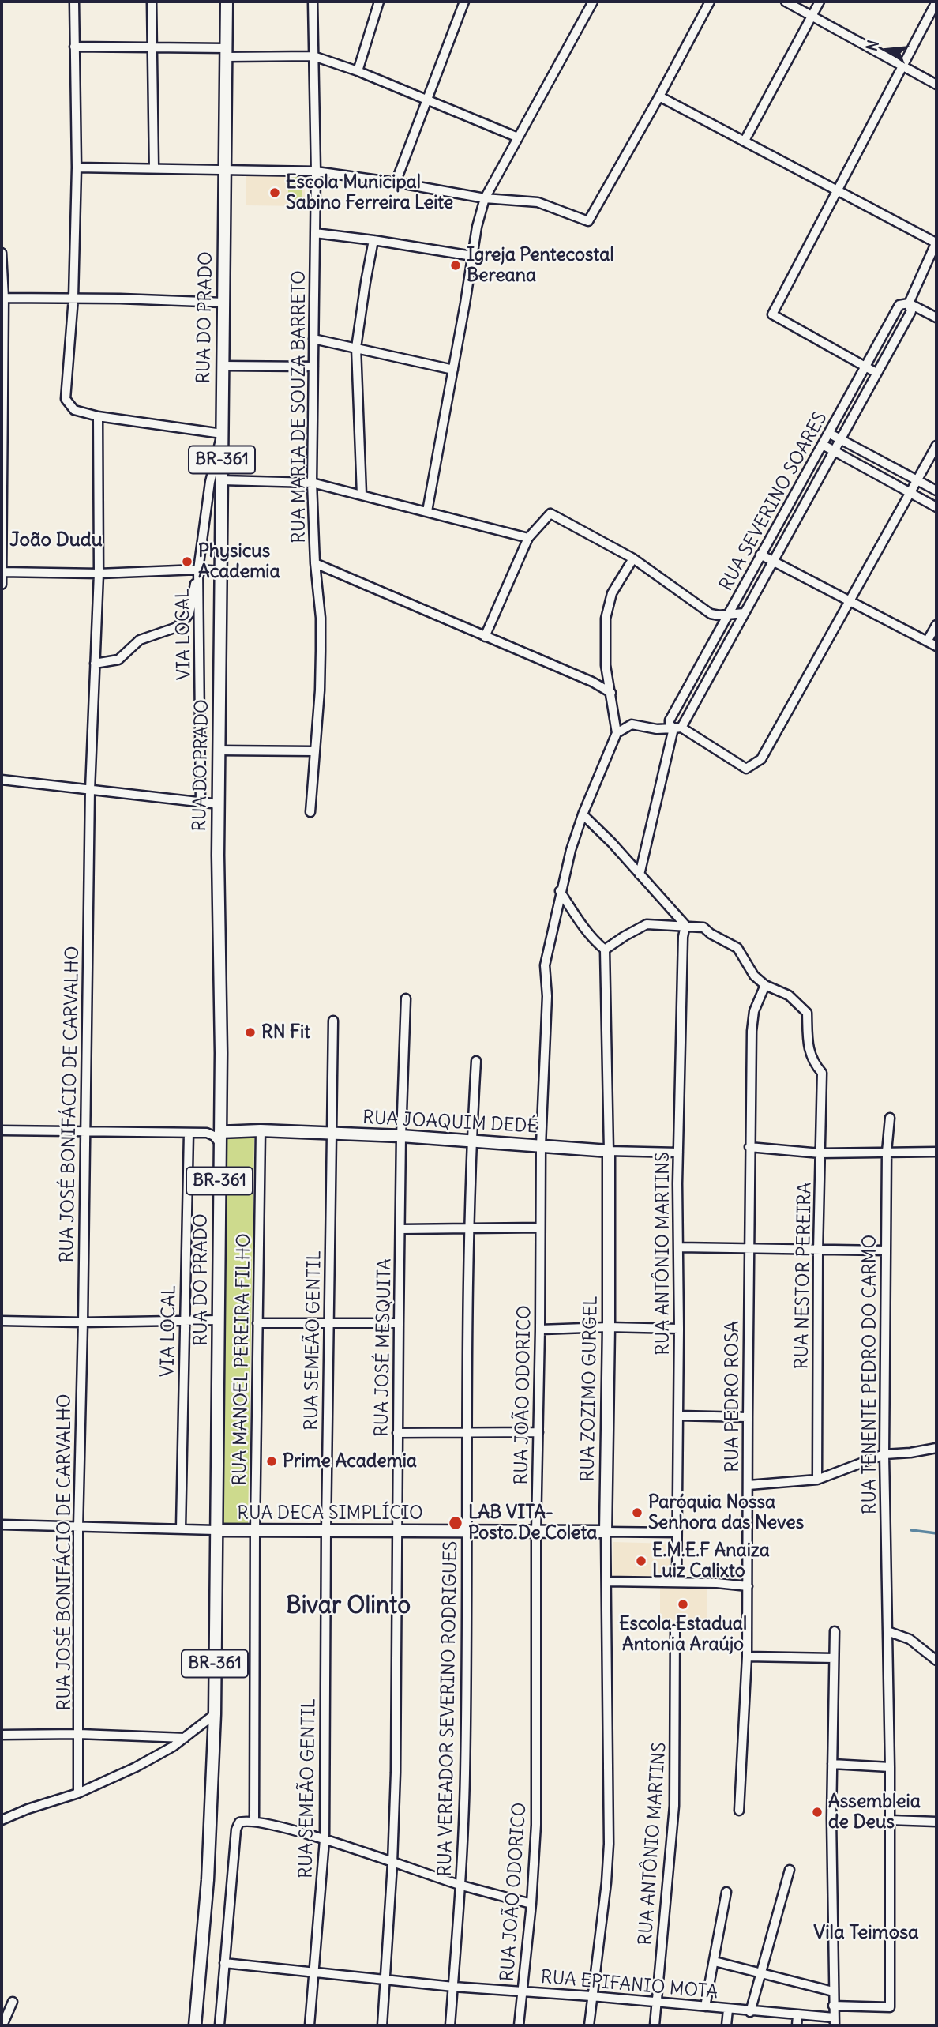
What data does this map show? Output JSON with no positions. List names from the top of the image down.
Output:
{
  "streets": {
    "main road": [
      "RUA DO PRADO",
      "BR-361",
      "RUA JOAQUIM DEDÉ",
      "RUA ZOZIMO GURGEL",
      "RUA DECA SIMPLÍCIO"
    ],
    "street": [
      "RUA MARIA DE SOUZA BARRETO",
      "RUA SEVERINO SOARES",
      "VIA LOCAL",
      "RUA JOSÉ BONIFÁCIO DE CARVALHO",
      "RUA ANTÔNIO MARTINS",
      "RUA NESTOR PEREIRA",
      "RUA SEMEÃO GENTIL",
      "RUA JOSÉ MESQUITA",
      "RUA MANOEL PEREIRA FILHO",
      "RUA TENENTE PEDRO DO CARMO",
      "RUA JOÃO ODORICO",
      "RUA PEDRO ROSA",
      "RUA VEREADOR SEVERINO RODRIGUES",
      "RUA EPIFANIO MOTA"
    ]
  },
  "crossings": [
    ["RUA DO PRADO", "BR-361"],
    ["RUA DO PRADO", "VIA LOCAL"],
    ["RUA DO PRADO", "RUA JOAQUIM DEDÉ"],
    ["RUA DO PRADO", "RUA DECA SIMPLÍCIO"],
    ["BR-361", "RUA DECA SIMPLÍCIO"],
    ["RUA JOAQUIM DEDÉ", "RUA ANTÔNIO MARTINS"],
    ["RUA JOAQUIM DEDÉ", "RUA SEMEÃO GENTIL"],
    ["RUA JOAQUIM DEDÉ", "RUA JOSÉ MESQUITA"],
    ["RUA JOAQUIM DEDÉ", "RUA MANOEL PEREIRA FILHO"],
    ["RUA JOAQUIM DEDÉ", "RUA ZOZIMO GURGEL"],
    ["RUA JOAQUIM DEDÉ", "RUA JOÃO ODORICO"],
    ["RUA JOAQUIM DEDÉ", "RUA VEREADOR SEVERINO RODRIGUES"],
    ["RUA ANTÔNIO MARTINS", "RUA DECA SIMPLÍCIO"],
    ["RUA ANTÔNIO MARTINS", "RUA EPIFANIO MOTA"],
    ["RUA NESTOR PEREIRA", "RUA PEDRO ROSA"],
    ["RUA SEMEÃO GENTIL", "RUA DECA SIMPLÍCIO"],
    ["RUA SEMEÃO GENTIL", "RUA EPIFANIO MOTA"],
    ["RUA JOSÉ MESQUITA", "RUA DECA SIMPLÍCIO"],
    ["RUA JOSÉ MESQUITA", "RUA EPIFANIO MOTA"],
    ["RUA MANOEL PEREIRA FILHO", "RUA DECA SIMPLÍCIO"],
    ["RUA ZOZIMO GURGEL", "RUA DECA SIMPLÍCIO"],
    ["RUA ZOZIMO GURGEL", "RUA EPIFANIO MOTA"],
    ["RUA JOÃO ODORICO", "RUA DECA SIMPLÍCIO"],
    ["RUA JOÃO ODORICO", "RUA EPIFANIO MOTA"],
    ["RUA DECA SIMPLÍCIO", "RUA VEREADOR SEVERINO RODRIGUES"],
    ["RUA VEREADOR SEVERINO RODRIGUES", "RUA EPIFANIO MOTA"]
  ],
  "districts": ["João Dudu", "Bivar Olinto", "Vila Teimosa"],
  "places": [
    "Escola Municipal Sabino Ferreira Leite",
    "Igreja Pentecostal Bereana",
    "Physicus Academia",
    "RN Fit",
    "Prime Academia",
    "Paróquia Nossa Senhora das Neves",
    "LAB VITA- Posto De Coleta",
    "E.M.E.F Anaiza Luiz Calixto",
    "Escola Estadual Antonia Araújo",
    "Assembleia de Deus"
  ],
  "north": "left"
}
